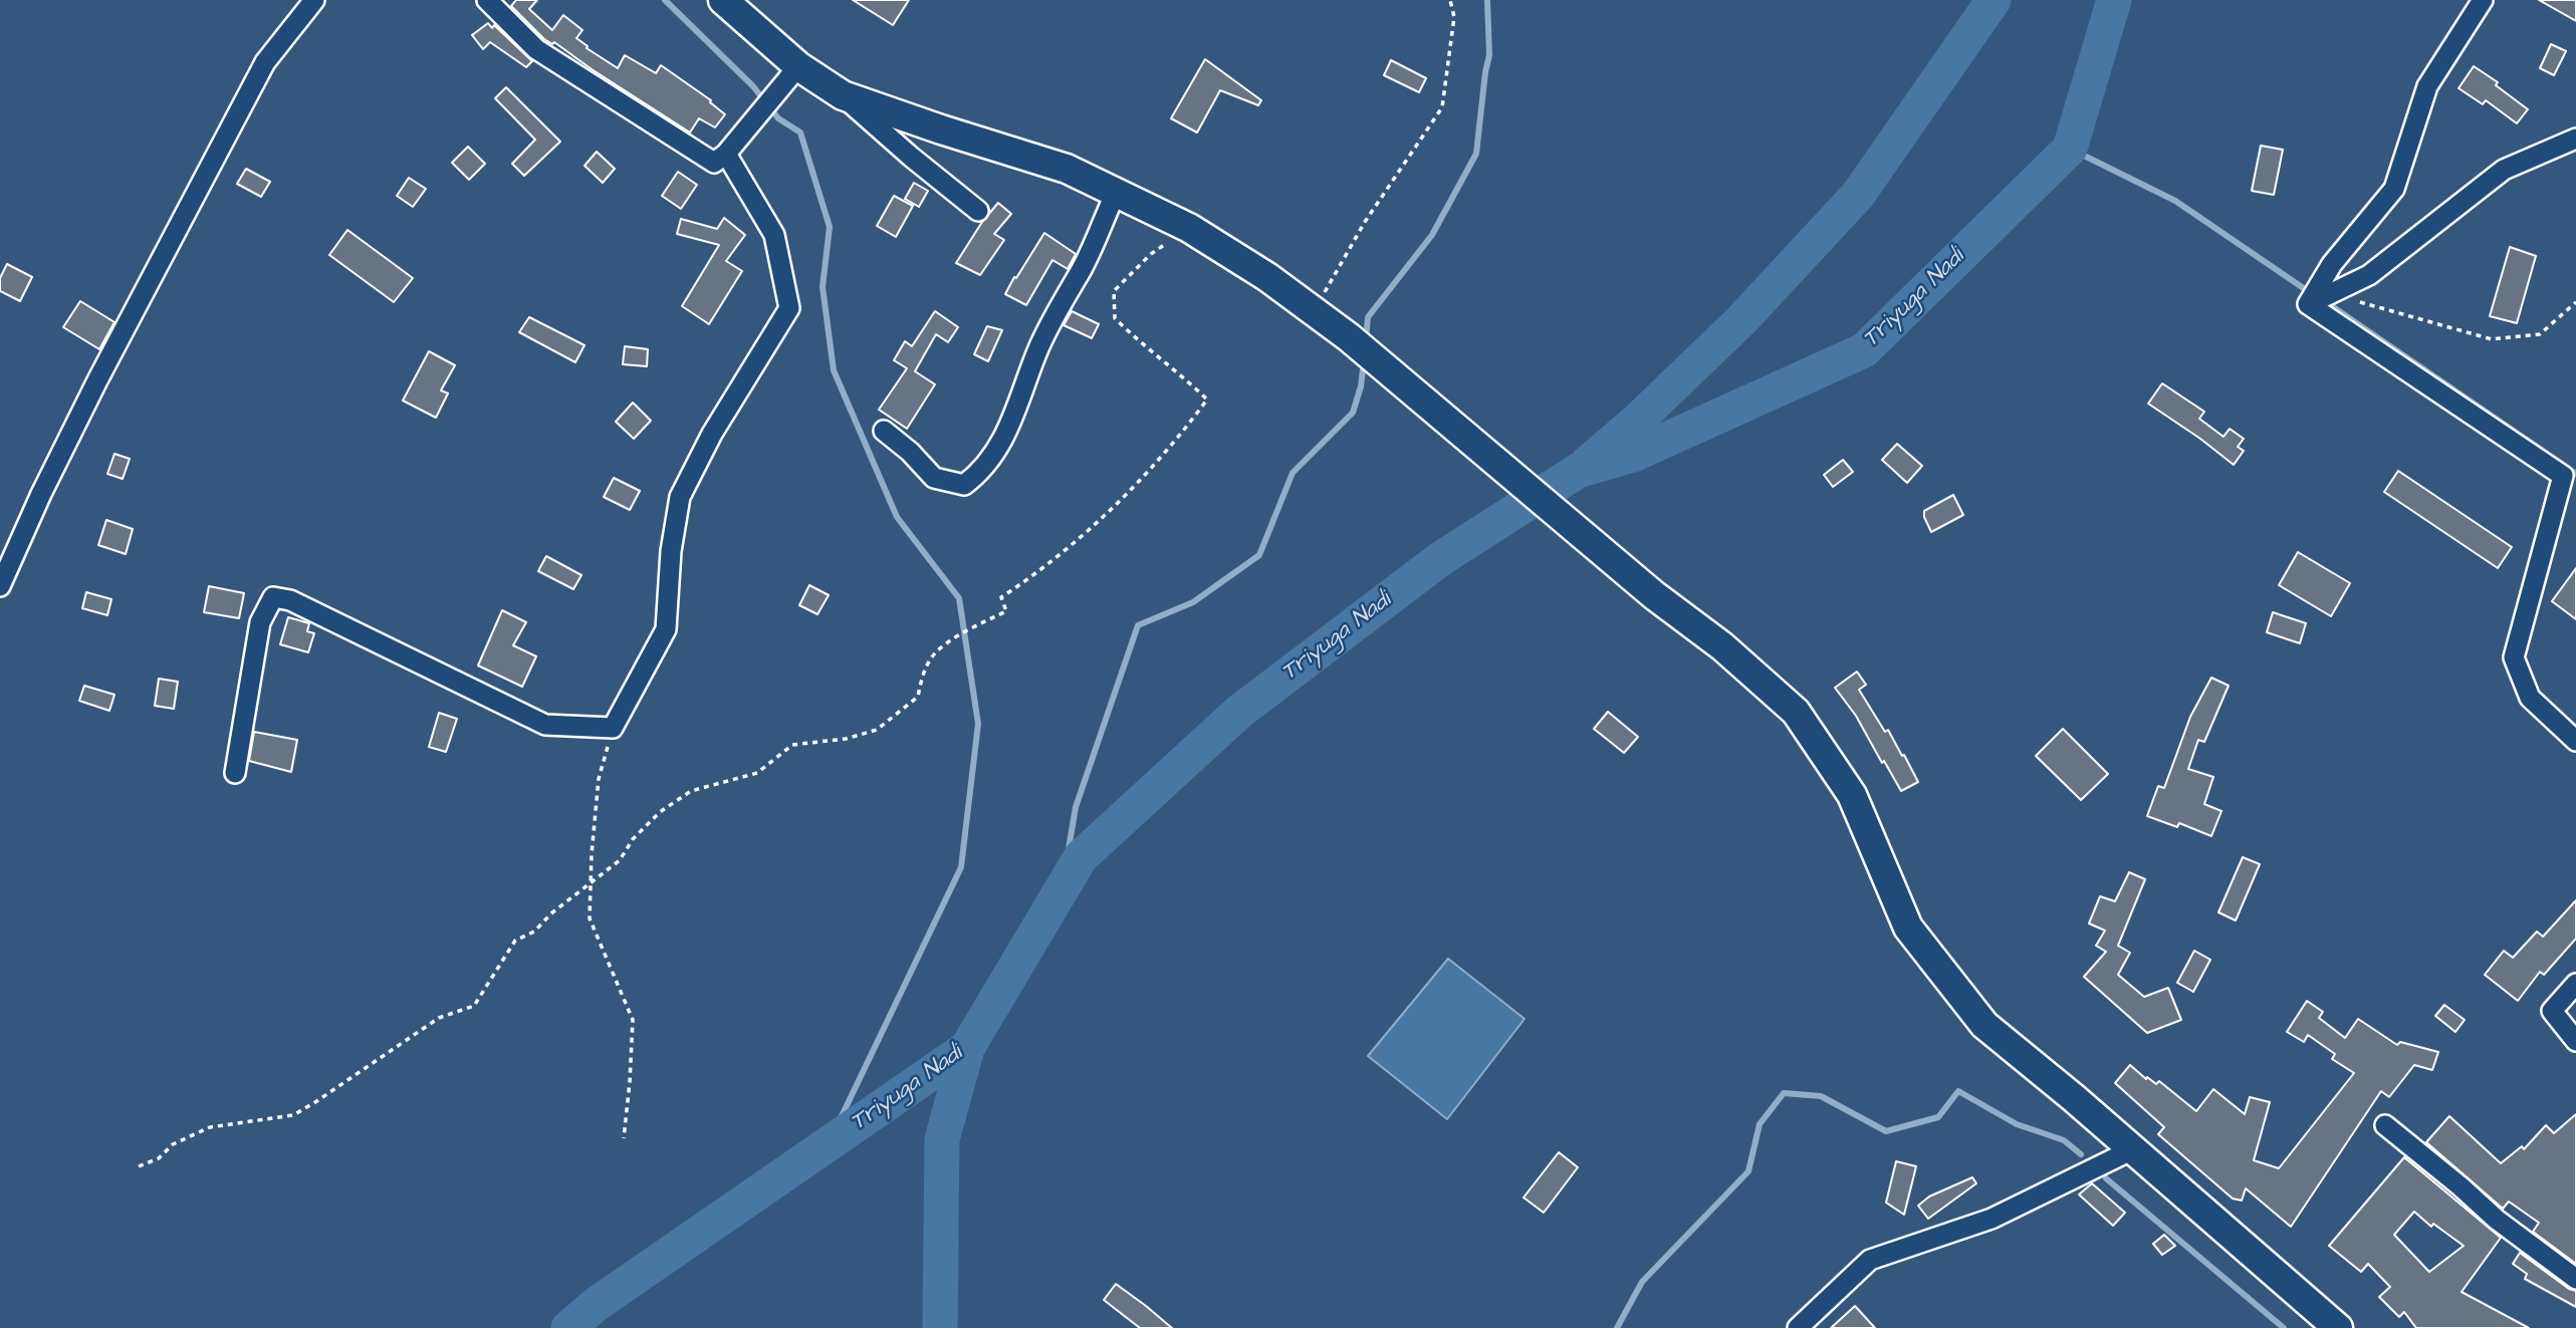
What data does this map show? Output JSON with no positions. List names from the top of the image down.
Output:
{
  "water": ["Triyuga Nadi"]
}
